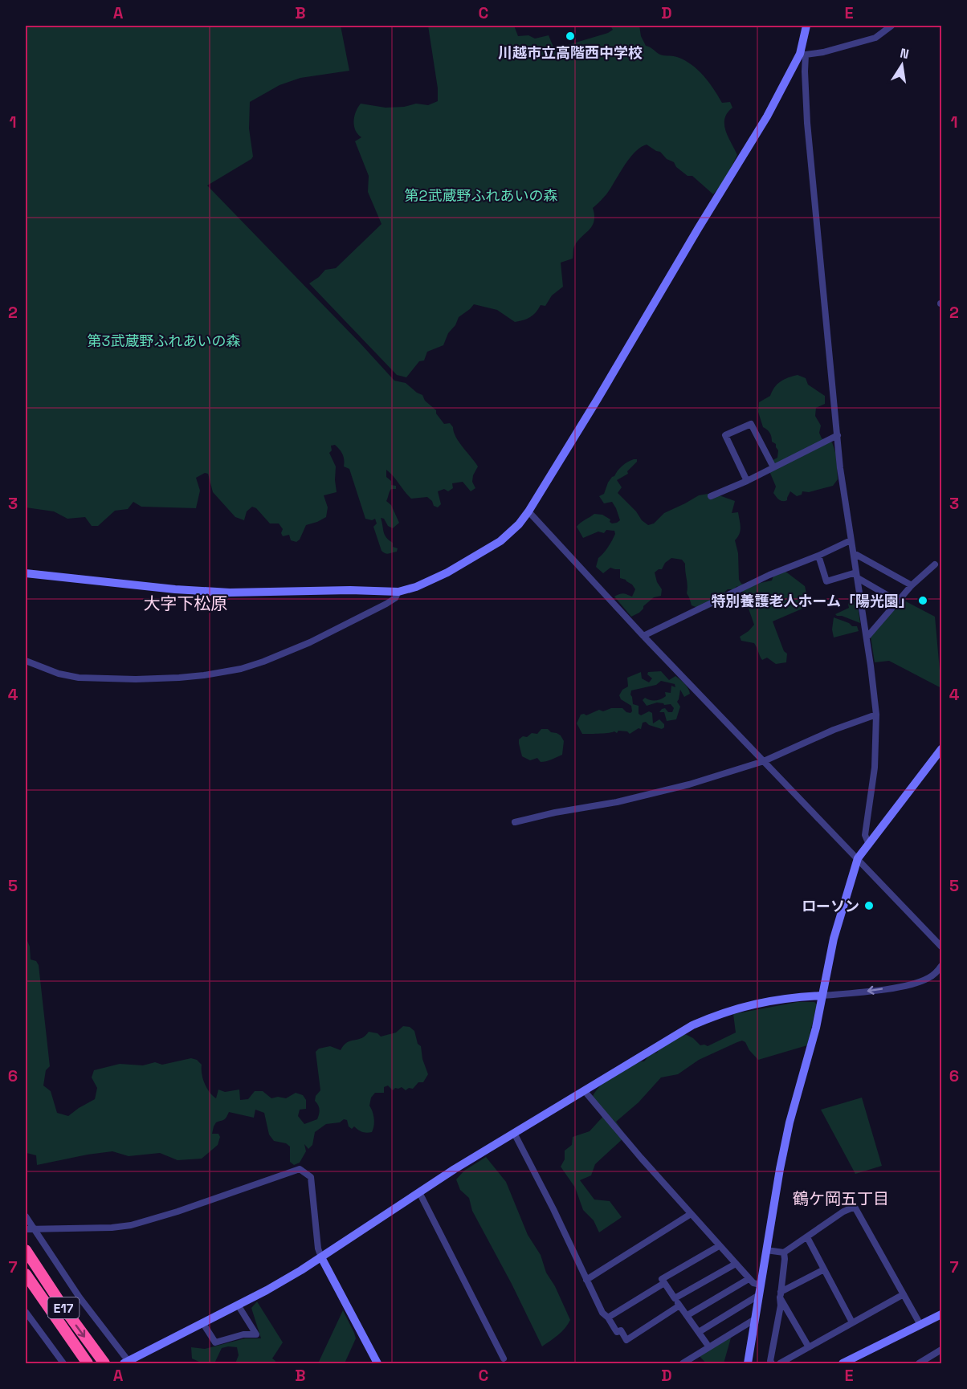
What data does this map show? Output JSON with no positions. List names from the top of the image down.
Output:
{
  "streets": {
    "highway": ["E17"]
  },
  "districts": ["大字下松原", "鶴ケ岡五丁目"],
  "parks": ["第2武蔵野ふれあいの森", "第3武蔵野ふれあいの森"],
  "places": ["川越市立高階西中学校", "特別養護老人ホーム「陽光園」", "ローソン"],
  "north": "top",
  "grid": {
    "columns": [
      "A",
      "B",
      "C",
      "D",
      "E"
    ],
    "rows": [
      "1",
      "2",
      "3",
      "4",
      "5",
      "6",
      "7"
    ]
  }
}
